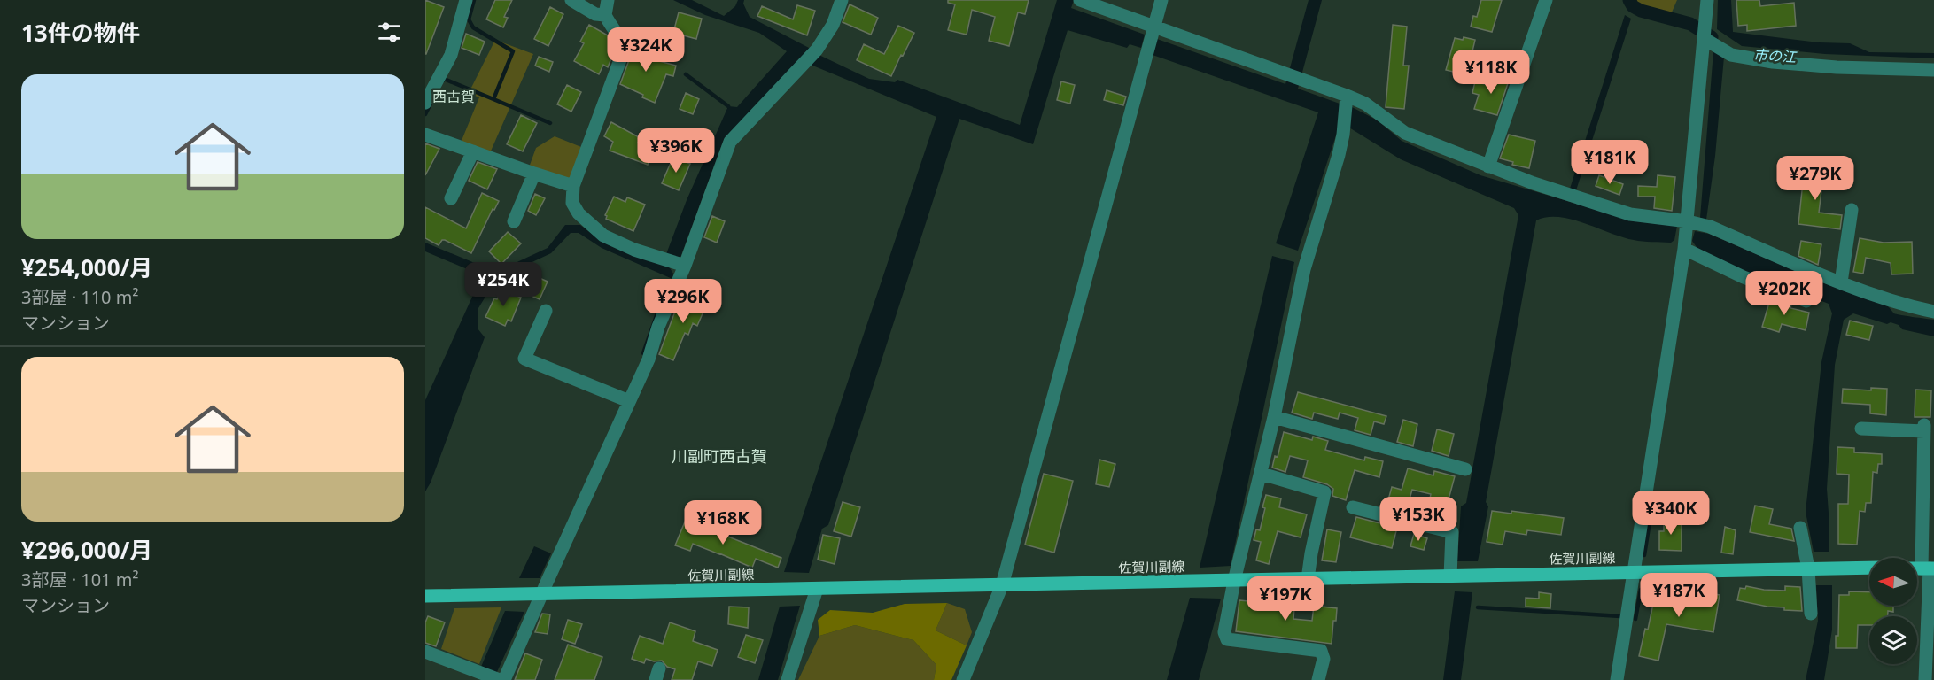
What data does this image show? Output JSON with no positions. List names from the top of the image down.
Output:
{
  "streets": {
    "main road": ["佐賀川副線"]
  },
  "districts": ["西古賀", "川副町西古賀"],
  "water": ["市の江"],
  "north": "left",
  "page": {
    "heading": "13件の物件",
    "price": [
      "¥324K",
      "¥118K",
      "¥396K",
      "¥181K",
      "¥279K",
      "¥254K",
      "¥202K",
      "¥296K",
      "¥340K",
      "¥153K",
      "¥168K",
      "¥187K",
      "¥197K"
    ],
    "list": [
      {
        "name": "¥254,000/月",
        "note": "3部屋 · 110 m² · マンション"
      },
      {
        "name": "¥296,000/月",
        "note": "3部屋 · 101 m² · マンション"
      }
    ]
  }
}
